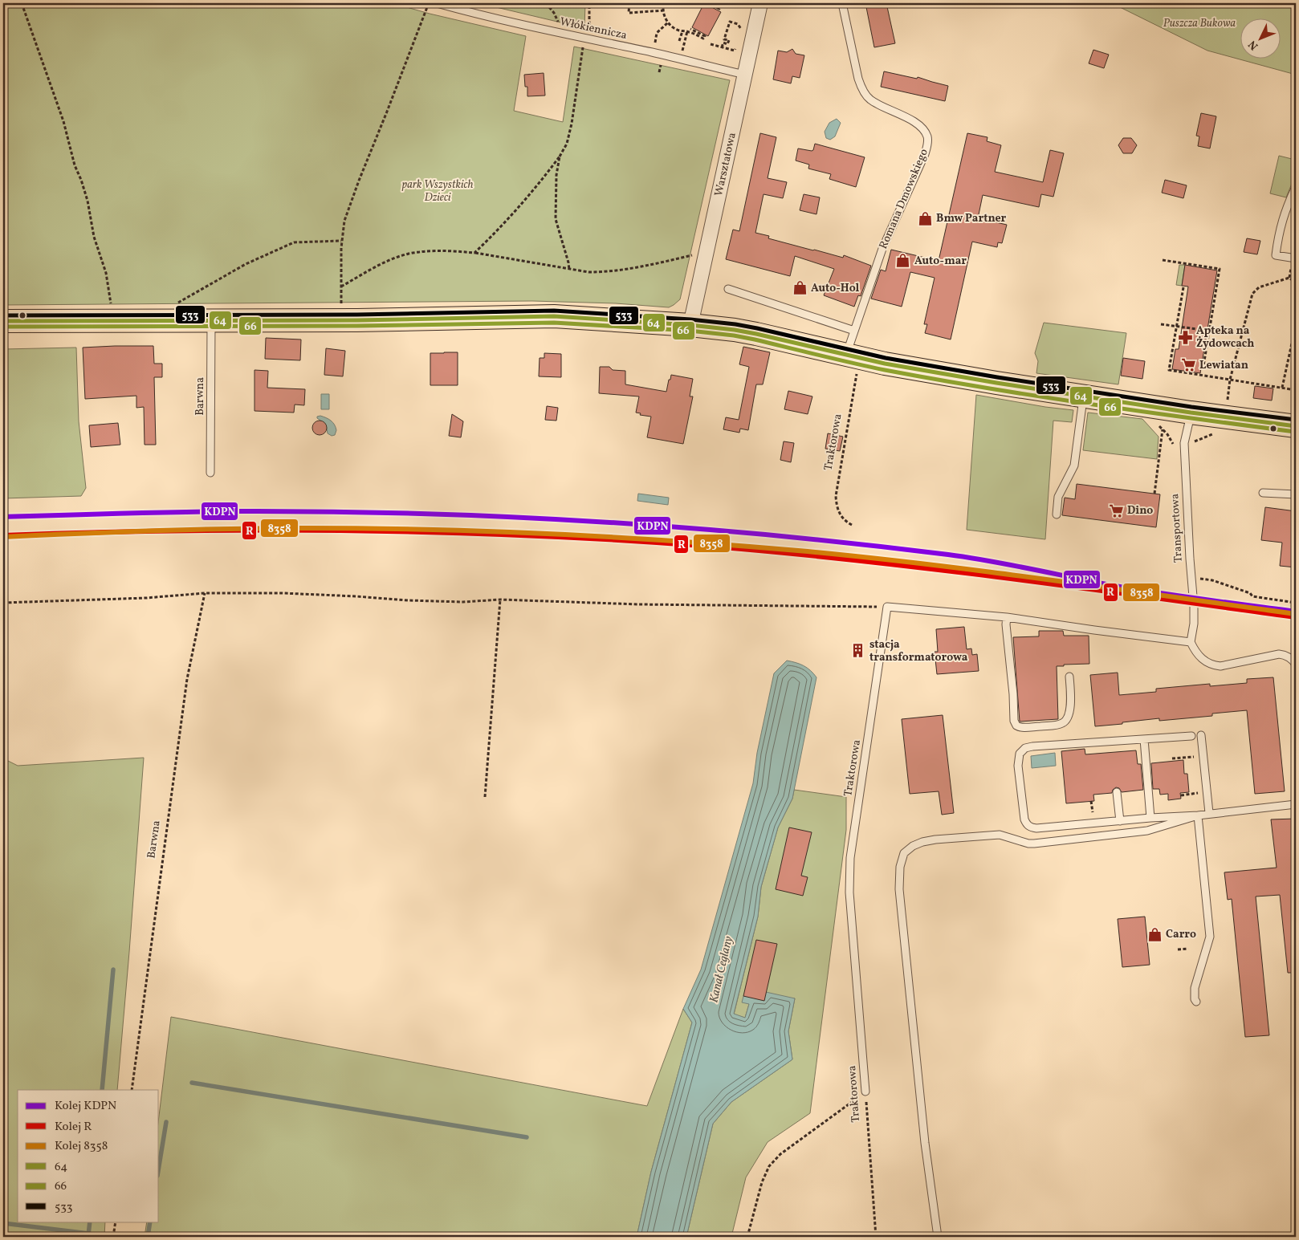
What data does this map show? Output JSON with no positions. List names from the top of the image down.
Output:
{
  "streets": {
    "street": ["Warsztatowa"],
    "lane": [
      "Włókiennicza",
      "Romana Dmowskiego",
      "Barwna",
      "Traktorowa",
      "Transportowa"
    ]
  },
  "crossings": [
    ["Włókiennicza", "Warsztatowa"],
    ["Romana Dmowskiego", "Traktorowa"]
  ],
  "water": ["Kanał Ceglany"],
  "parks": ["Puszcza Bukowa", "park Wszystkich Dzieci"],
  "places": {
    "shop": [
      "Bmw Partner",
      "Auto-mar",
      "Auto-Hol",
      "Carro"
    ],
    "pharmacy": ["Apteka na Żydowcach"],
    "supermarket": ["Lewiatan", "Dino"],
    "building": ["stacja transformatorowa"]
  },
  "lines": [
    "transit line 533",
    "transit line 64",
    "transit line 66",
    "rail line KDPN",
    "rail line 8358",
    "rail line R"
  ],
  "legend": [
    "Kolej KDPN",
    "Kolej R",
    "Kolej 8358",
    "64",
    "66",
    "533"
  ],
  "north": "bottom left"
}
